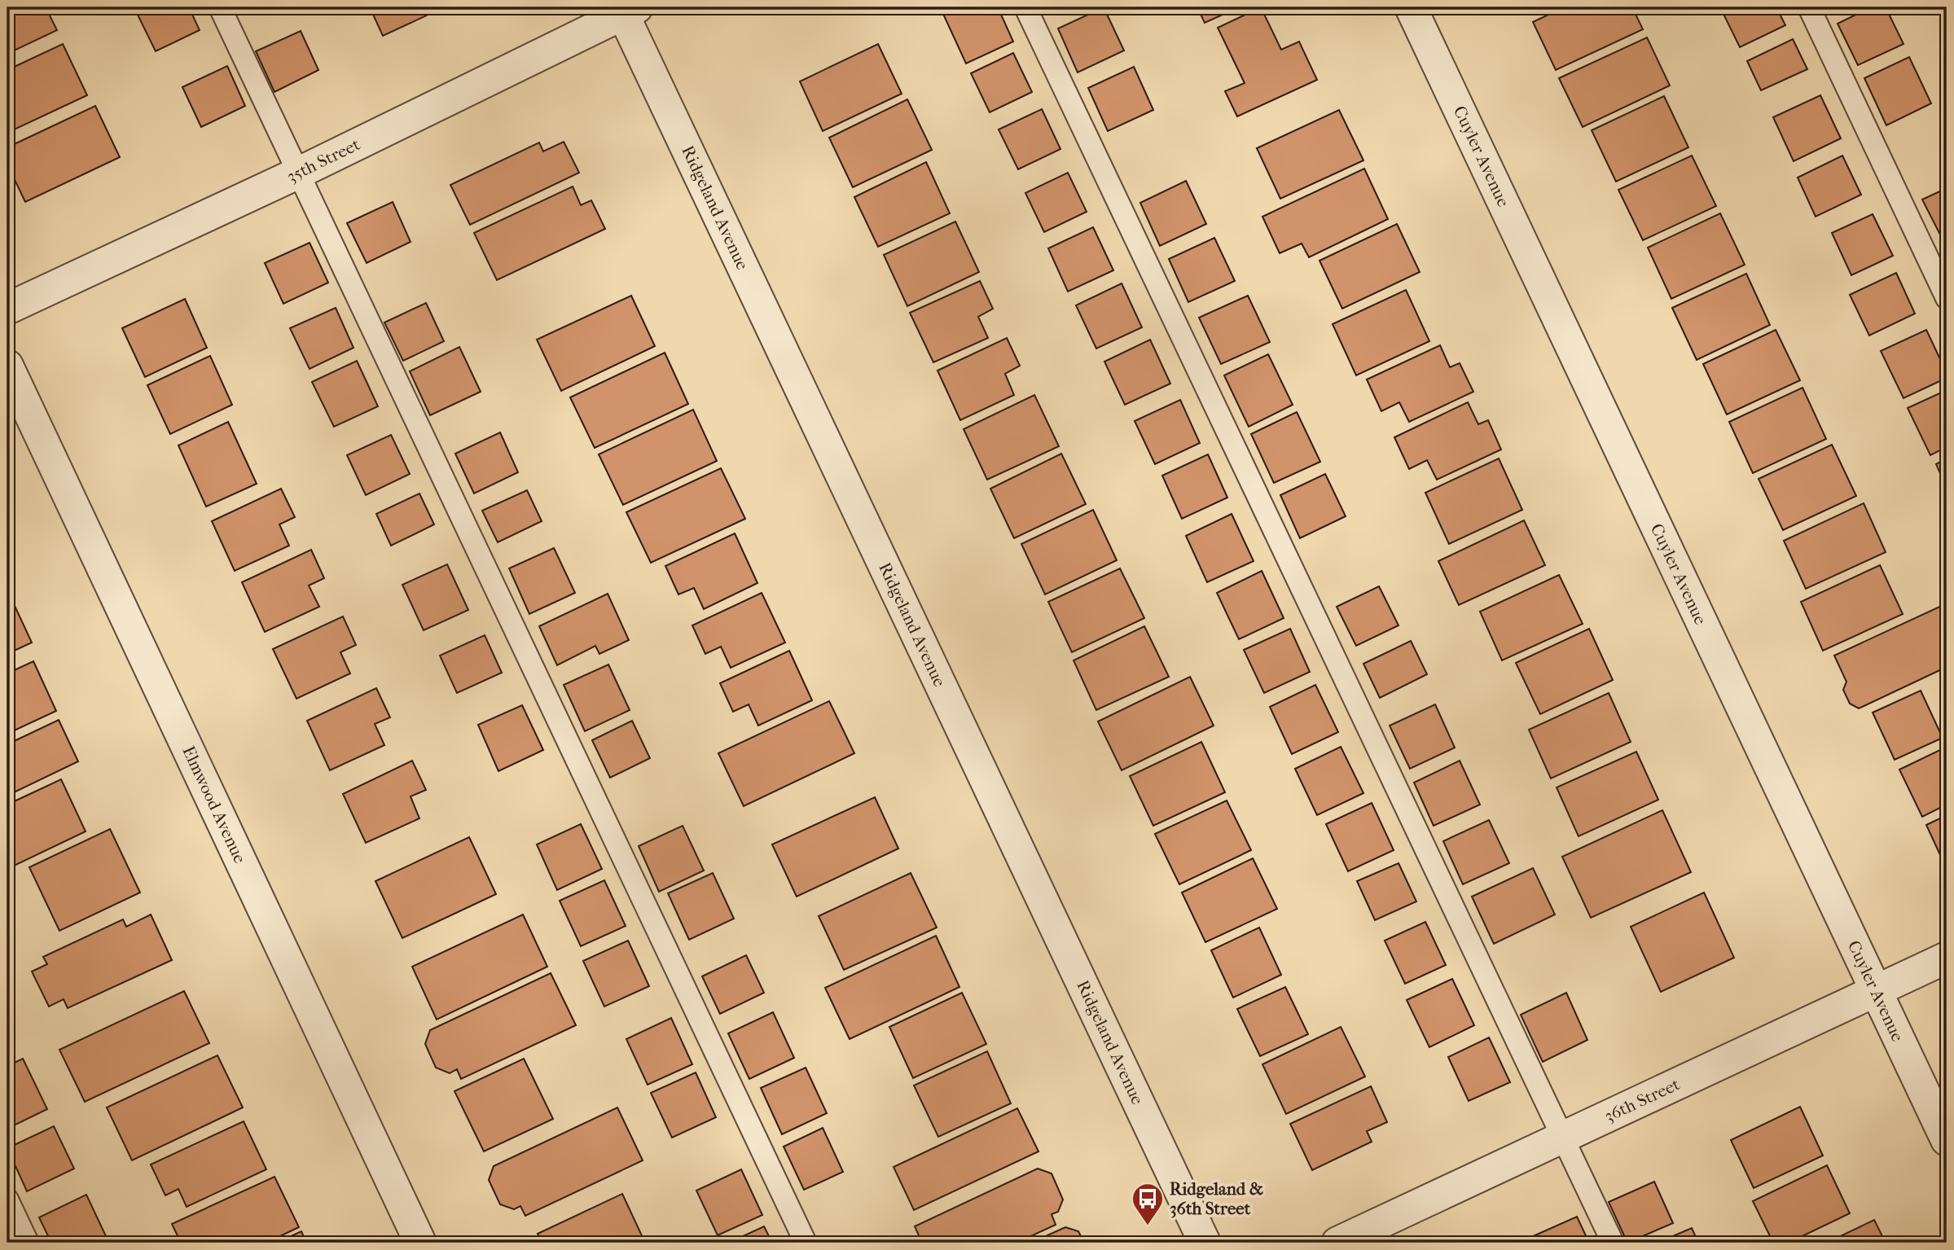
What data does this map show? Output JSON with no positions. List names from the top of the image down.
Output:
{
  "streets": {
    "street": [
      "Cuyler Avenue",
      "35th Street",
      "Ridgeland Avenue",
      "Elmwood Avenue",
      "36th Street"
    ]
  },
  "crossings": [
    ["Cuyler Avenue", "36th Street"],
    ["35th Street", "Ridgeland Avenue"]
  ],
  "places": {
    "bus stop": ["Ridgeland & 36th Street"]
  }
}
